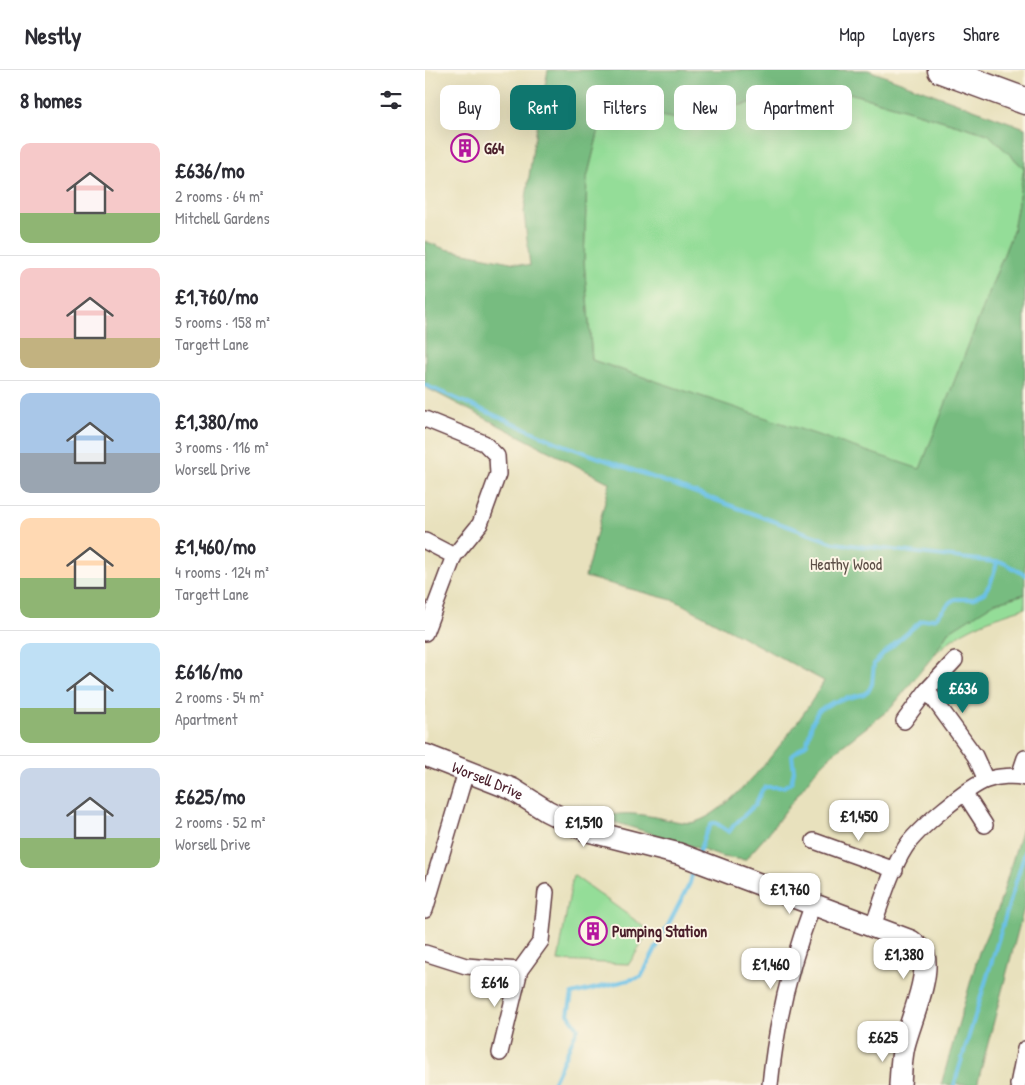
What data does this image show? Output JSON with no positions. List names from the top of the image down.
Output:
{
  "streets": {
    "street": ["Worsell Drive"]
  },
  "parks": ["Heathy Wood"],
  "places": {
    "building": ["G64", "Pumping Station"]
  },
  "page": {
    "header": "Nestly",
    "nav": ["Map", "Layers", "Share"],
    "heading": "8 homes",
    "chip": [
      "Buy",
      "Rent",
      "Filters",
      "New",
      "Apartment"
    ],
    "list": [
      {
        "name": "£636/mo",
        "note": "2 rooms · 64 m² · Mitchell Gardens"
      },
      {
        "name": "£1,760/mo",
        "note": "5 rooms · 158 m² · Targett Lane"
      },
      {
        "name": "£1,380/mo",
        "note": "3 rooms · 116 m² · Worsell Drive"
      },
      {
        "name": "£1,460/mo",
        "note": "4 rooms · 124 m² · Targett Lane"
      },
      {
        "name": "£616/mo",
        "note": "2 rooms · 54 m² · Apartment"
      },
      {
        "name": "£625/mo",
        "note": "2 rooms · 52 m² · Worsell Drive"
      }
    ],
    "price": [
      "£636",
      "£1,450",
      "£1,510",
      "£1,760",
      "£1,380",
      "£1,460",
      "£616",
      "£625"
    ]
  }
}
